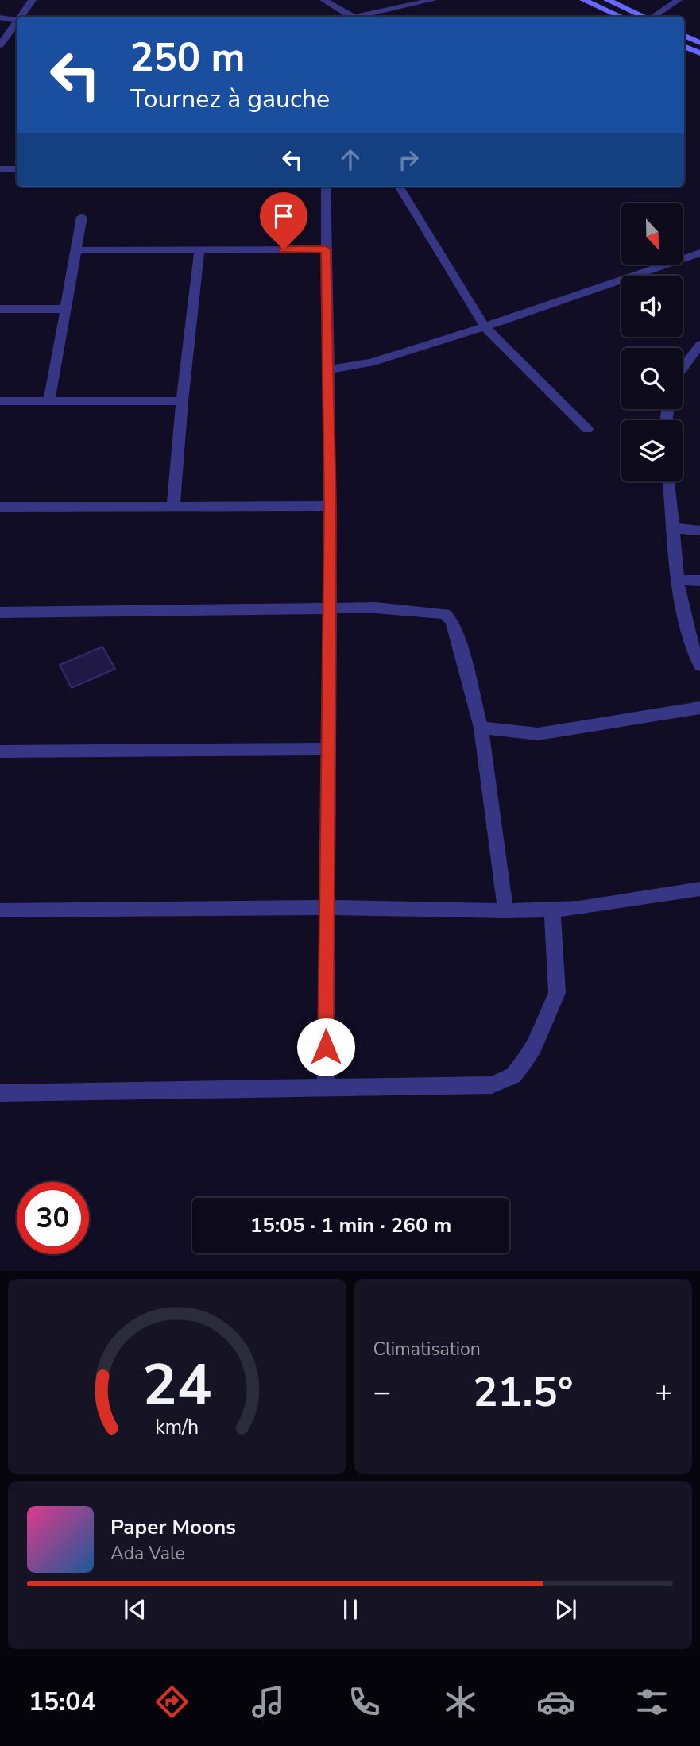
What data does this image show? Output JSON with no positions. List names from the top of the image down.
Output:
{
  "north": "bottom",
  "page": {
    "turn": ["250 m", "Tournez à gauche"],
    "limit": "30",
    "trip": "15:05 · 1 min · 260 m",
    "tile": "Climatisation",
    "heat": ["−", "21.5°", "+"],
    "song": ["Paper Moons", "Ada Vale"],
    "tabs": "15:04",
    "gauge": ["24", "km/h"]
  }
}
